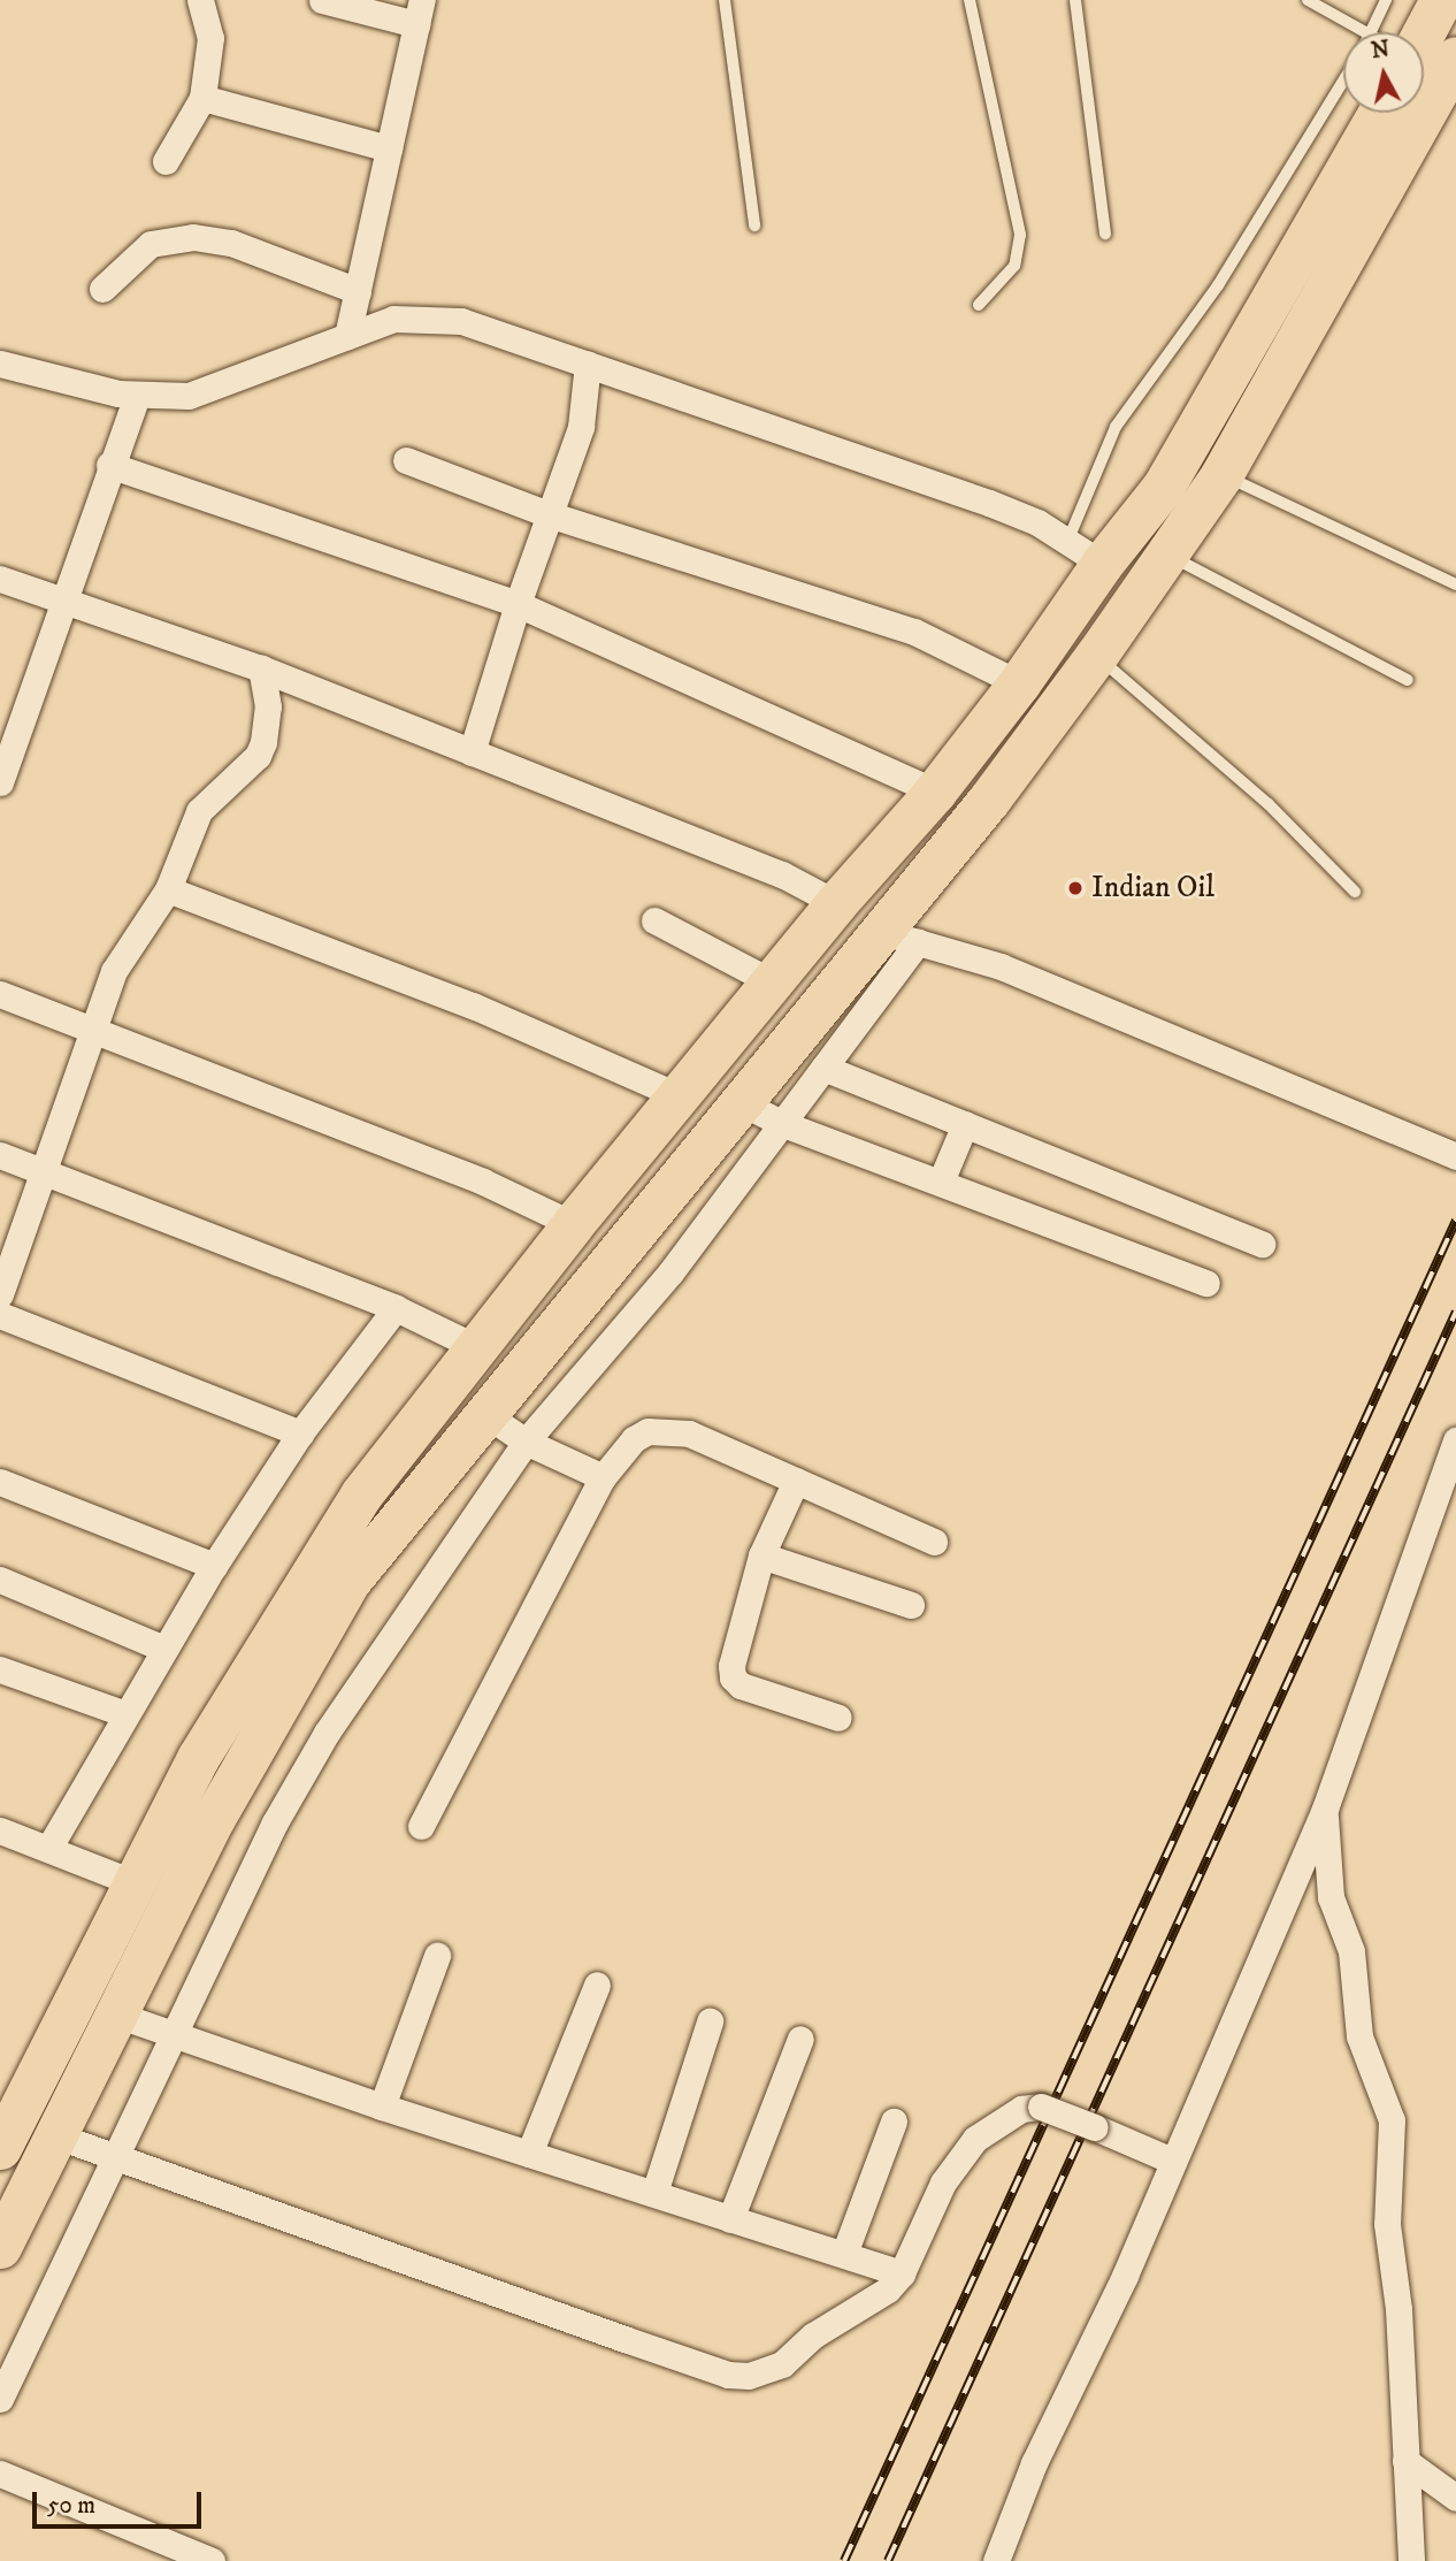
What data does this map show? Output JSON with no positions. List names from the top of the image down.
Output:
{
  "places": ["Indian Oil"],
  "scale_bar": "50 m",
  "north": "top"
}
